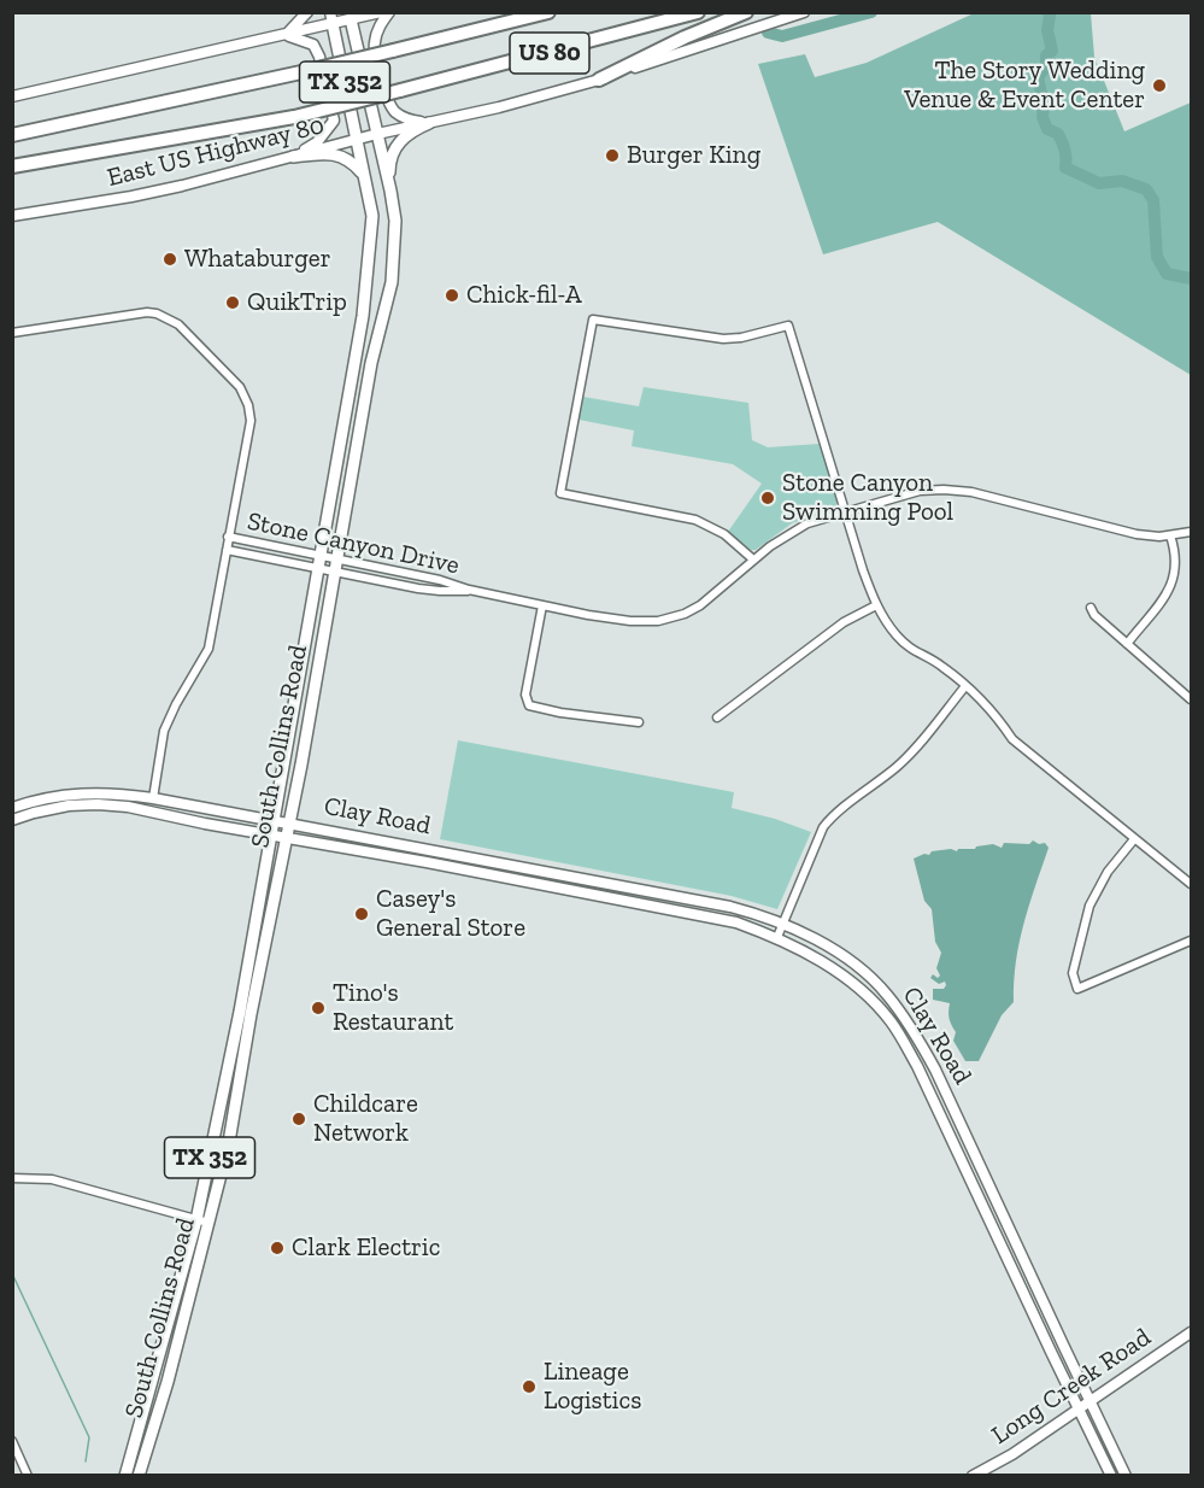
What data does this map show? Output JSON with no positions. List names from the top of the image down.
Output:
{
  "streets": {
    "highway": ["US 80"],
    "main road": [
      "TX 352",
      "East US Highway 80",
      "South Collins Road",
      "Clay Road",
      "Long Creek Road"
    ],
    "street": ["Stone Canyon Drive"]
  },
  "crossings": [
    ["East US Highway 80", "South Collins Road"],
    ["Stone Canyon Drive", "South Collins Road"],
    ["South Collins Road", "Clay Road"],
    ["Clay Road", "Long Creek Road"]
  ],
  "places": [
    "The Story Wedding Venue & Event Center",
    "Burger King",
    "Whataburger",
    "Chick-fil-A",
    "QuikTrip",
    "Stone Canyon Swimming Pool",
    "Casey's General Store",
    "Tino's Restaurant",
    "Childcare Network",
    "Clark Electric",
    "Lineage Logistics"
  ]
}
